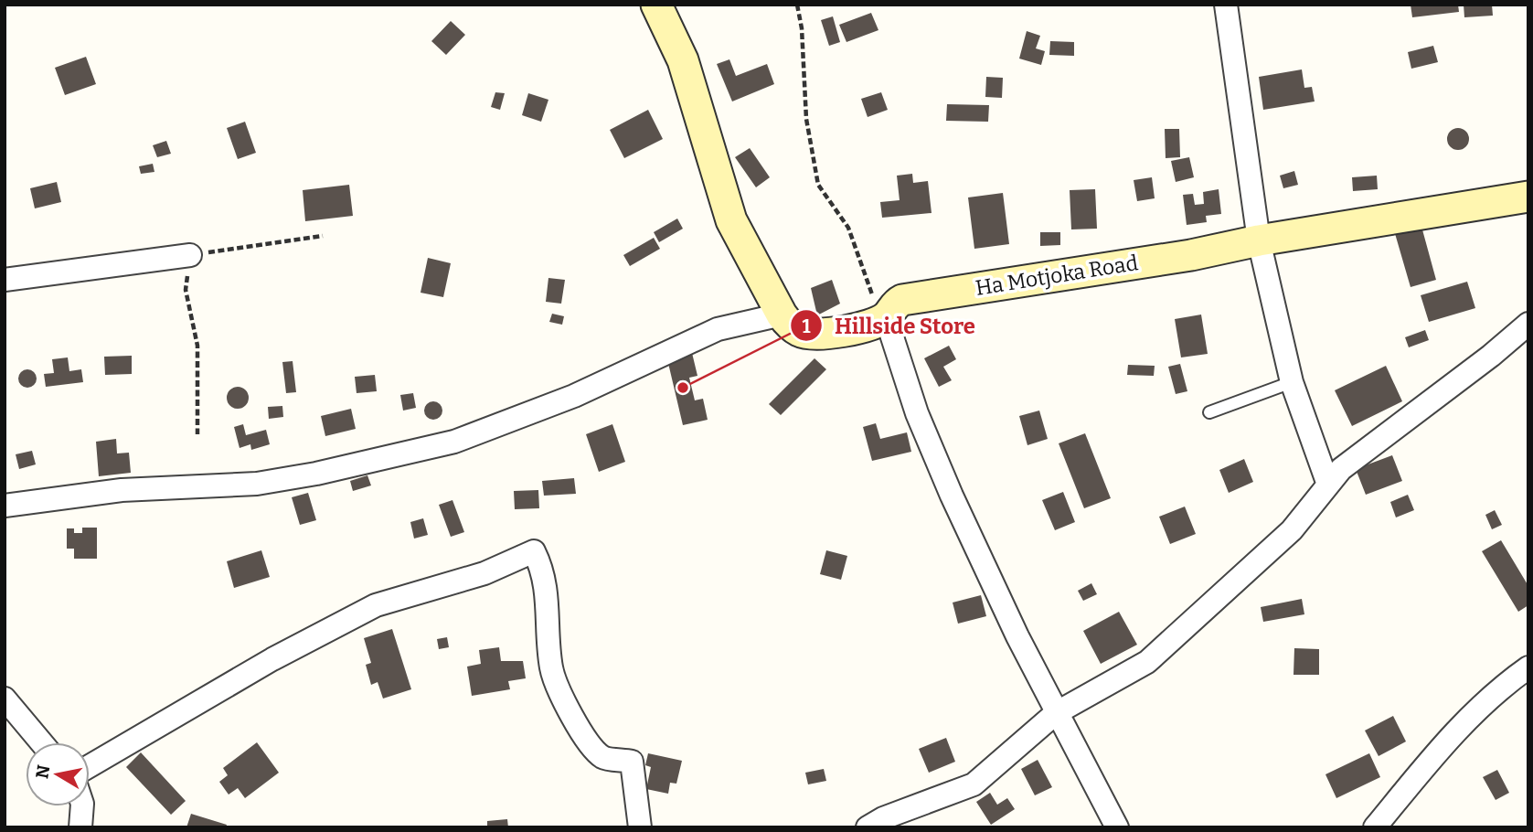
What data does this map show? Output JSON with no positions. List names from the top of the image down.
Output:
{
  "streets": {
    "street": ["Ha Motjoka Road"]
  },
  "places": ["Hillside Store"],
  "north": "left"
}
